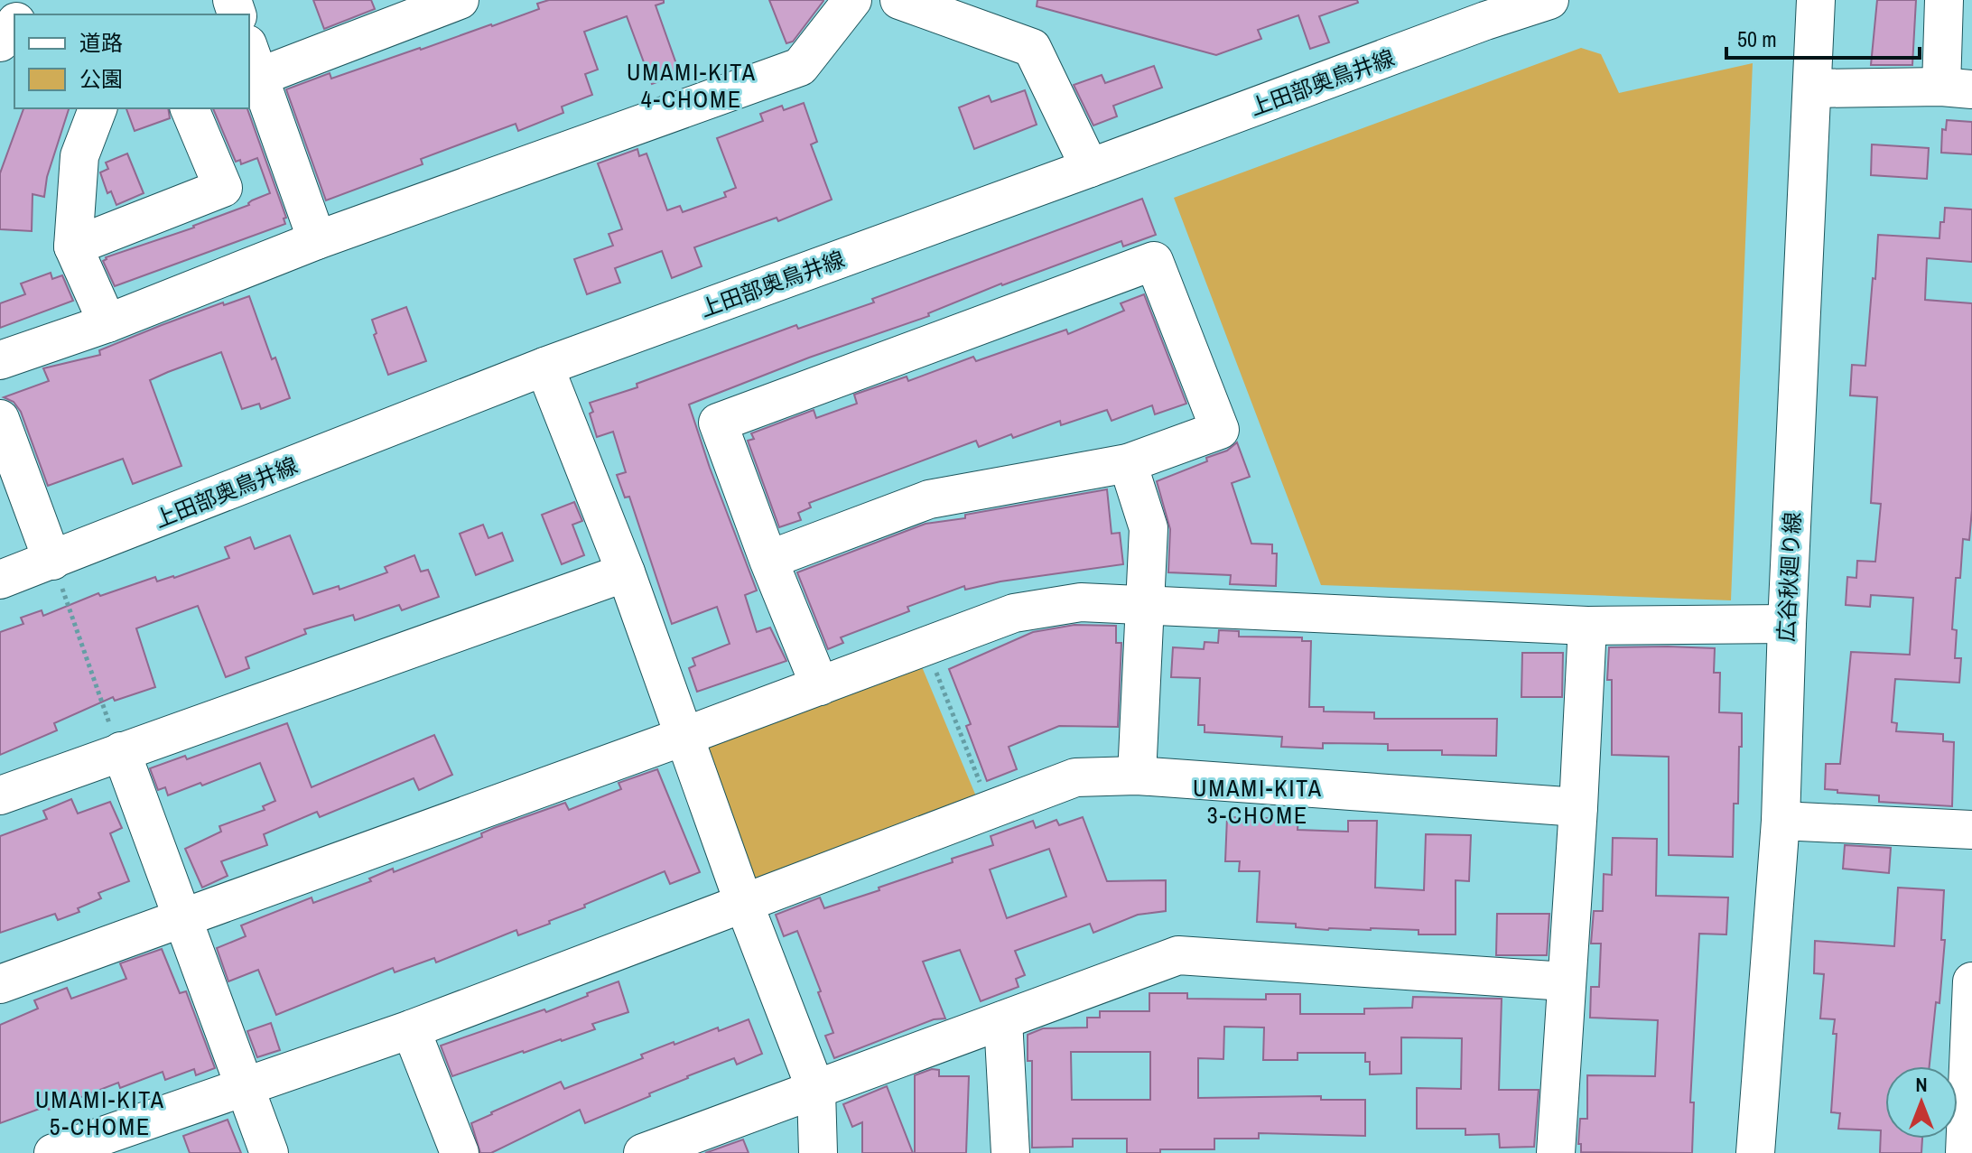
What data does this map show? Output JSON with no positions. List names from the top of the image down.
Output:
{
  "streets": {
    "street": ["上田部奥鳥井線", "広谷秋廻り線"]
  },
  "districts": ["UMAMI-KITA 4-CHOME", "UMAMI-KITA 3-CHOME", "UMAMI-KITA 5-CHOME"],
  "legend": ["道路", "公園"],
  "scale_bar": "50 m",
  "north": "top"
}
